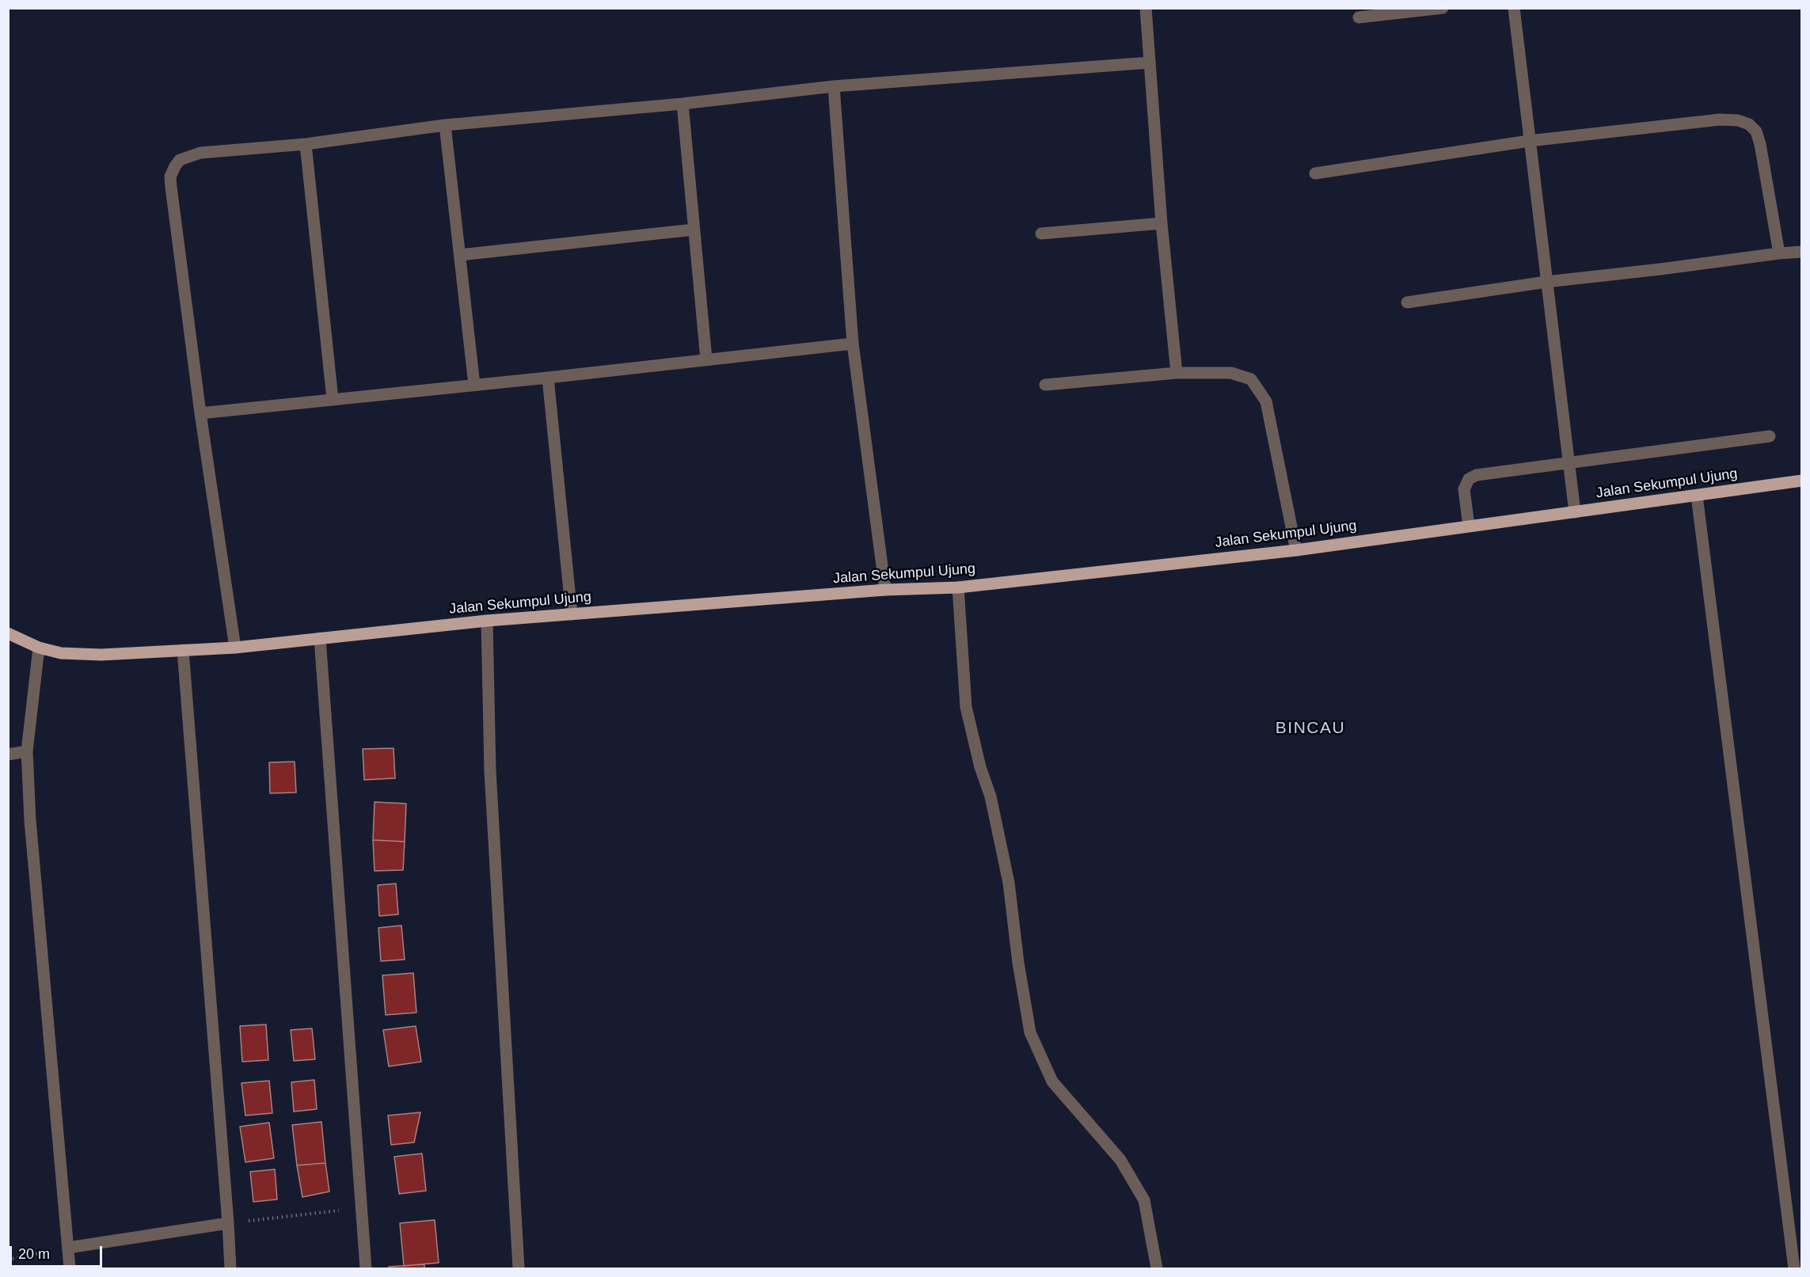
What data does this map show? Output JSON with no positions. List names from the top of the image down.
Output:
{
  "streets": {
    "main road": ["Jalan Sekumpul Ujung"]
  },
  "districts": ["BINCAU"],
  "scale_bar": "20 m"
}
